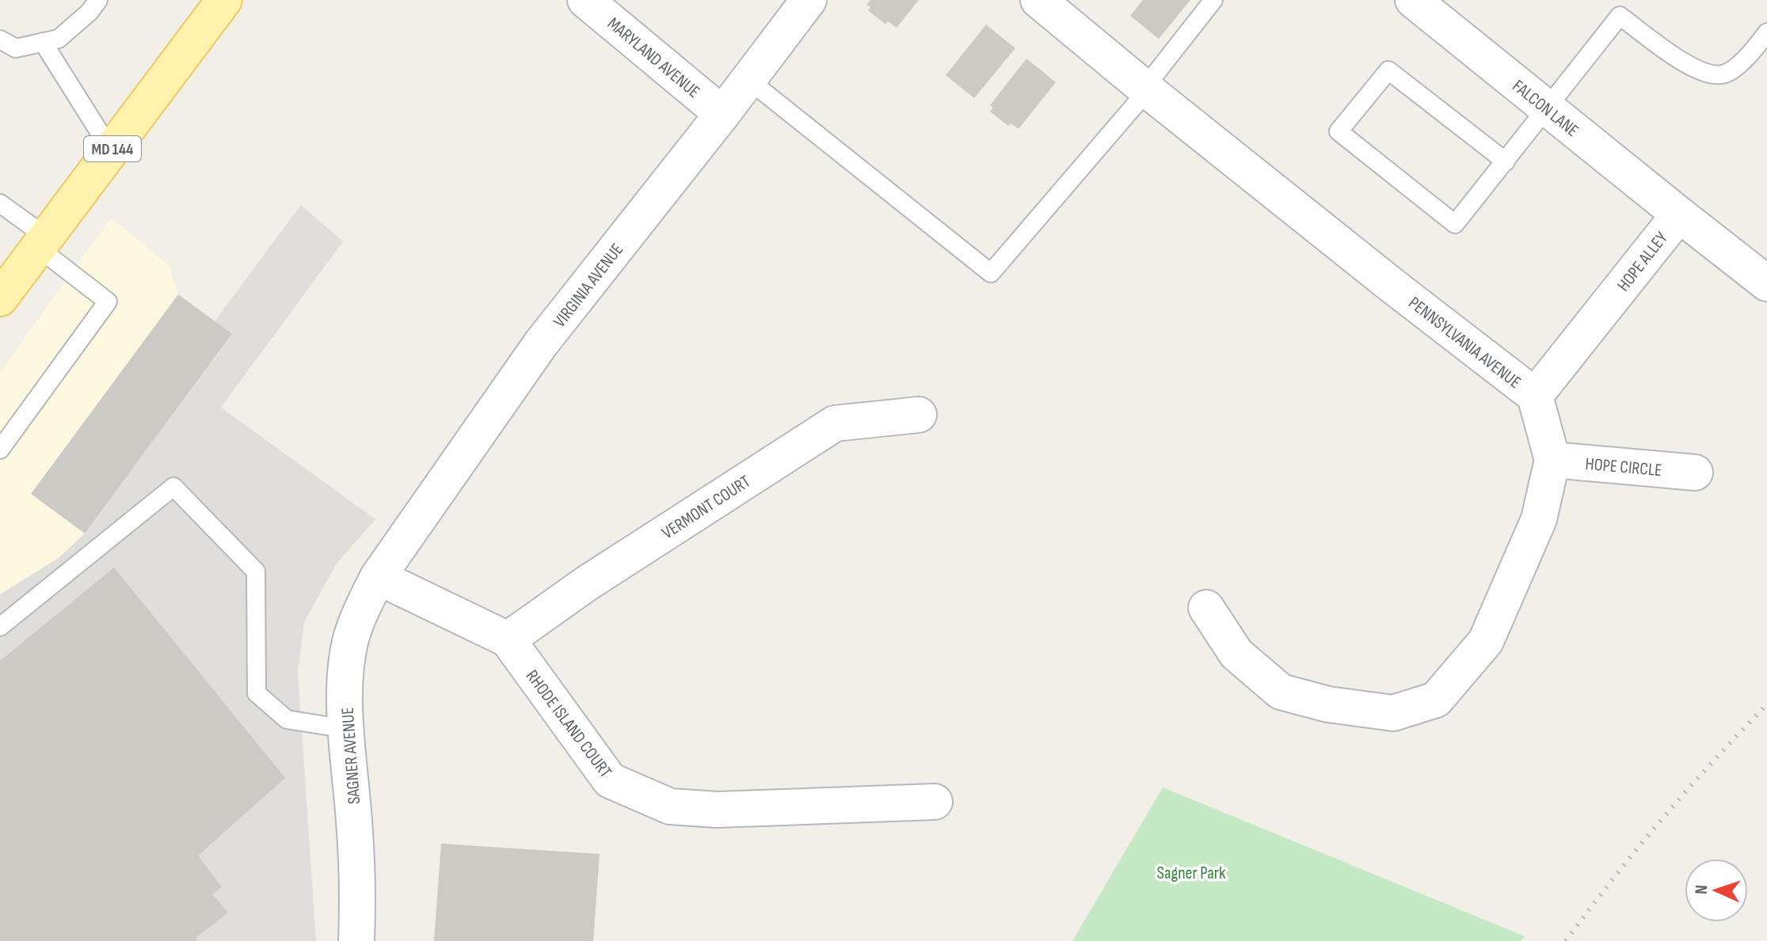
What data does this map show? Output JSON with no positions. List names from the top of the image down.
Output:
{
  "streets": {
    "main road": ["MD 144"],
    "street": [
      "MARYLAND AVENUE",
      "FALCON LANE",
      "HOPE ALLEY",
      "VIRGINIA AVENUE",
      "PENNSYLVANIA AVENUE",
      "HOPE CIRCLE",
      "VERMONT COURT",
      "RHODE ISLAND COURT",
      "SAGNER AVENUE"
    ]
  },
  "crossings": [
    ["MARYLAND AVENUE", "VIRGINIA AVENUE"],
    ["FALCON LANE", "HOPE ALLEY"],
    ["HOPE ALLEY", "PENNSYLVANIA AVENUE"],
    ["VIRGINIA AVENUE", "RHODE ISLAND COURT"],
    ["VIRGINIA AVENUE", "SAGNER AVENUE"],
    ["PENNSYLVANIA AVENUE", "HOPE CIRCLE"],
    ["VERMONT COURT", "RHODE ISLAND COURT"],
    ["RHODE ISLAND COURT", "SAGNER AVENUE"]
  ],
  "parks": ["Sagner Park"],
  "north": "left"
}
